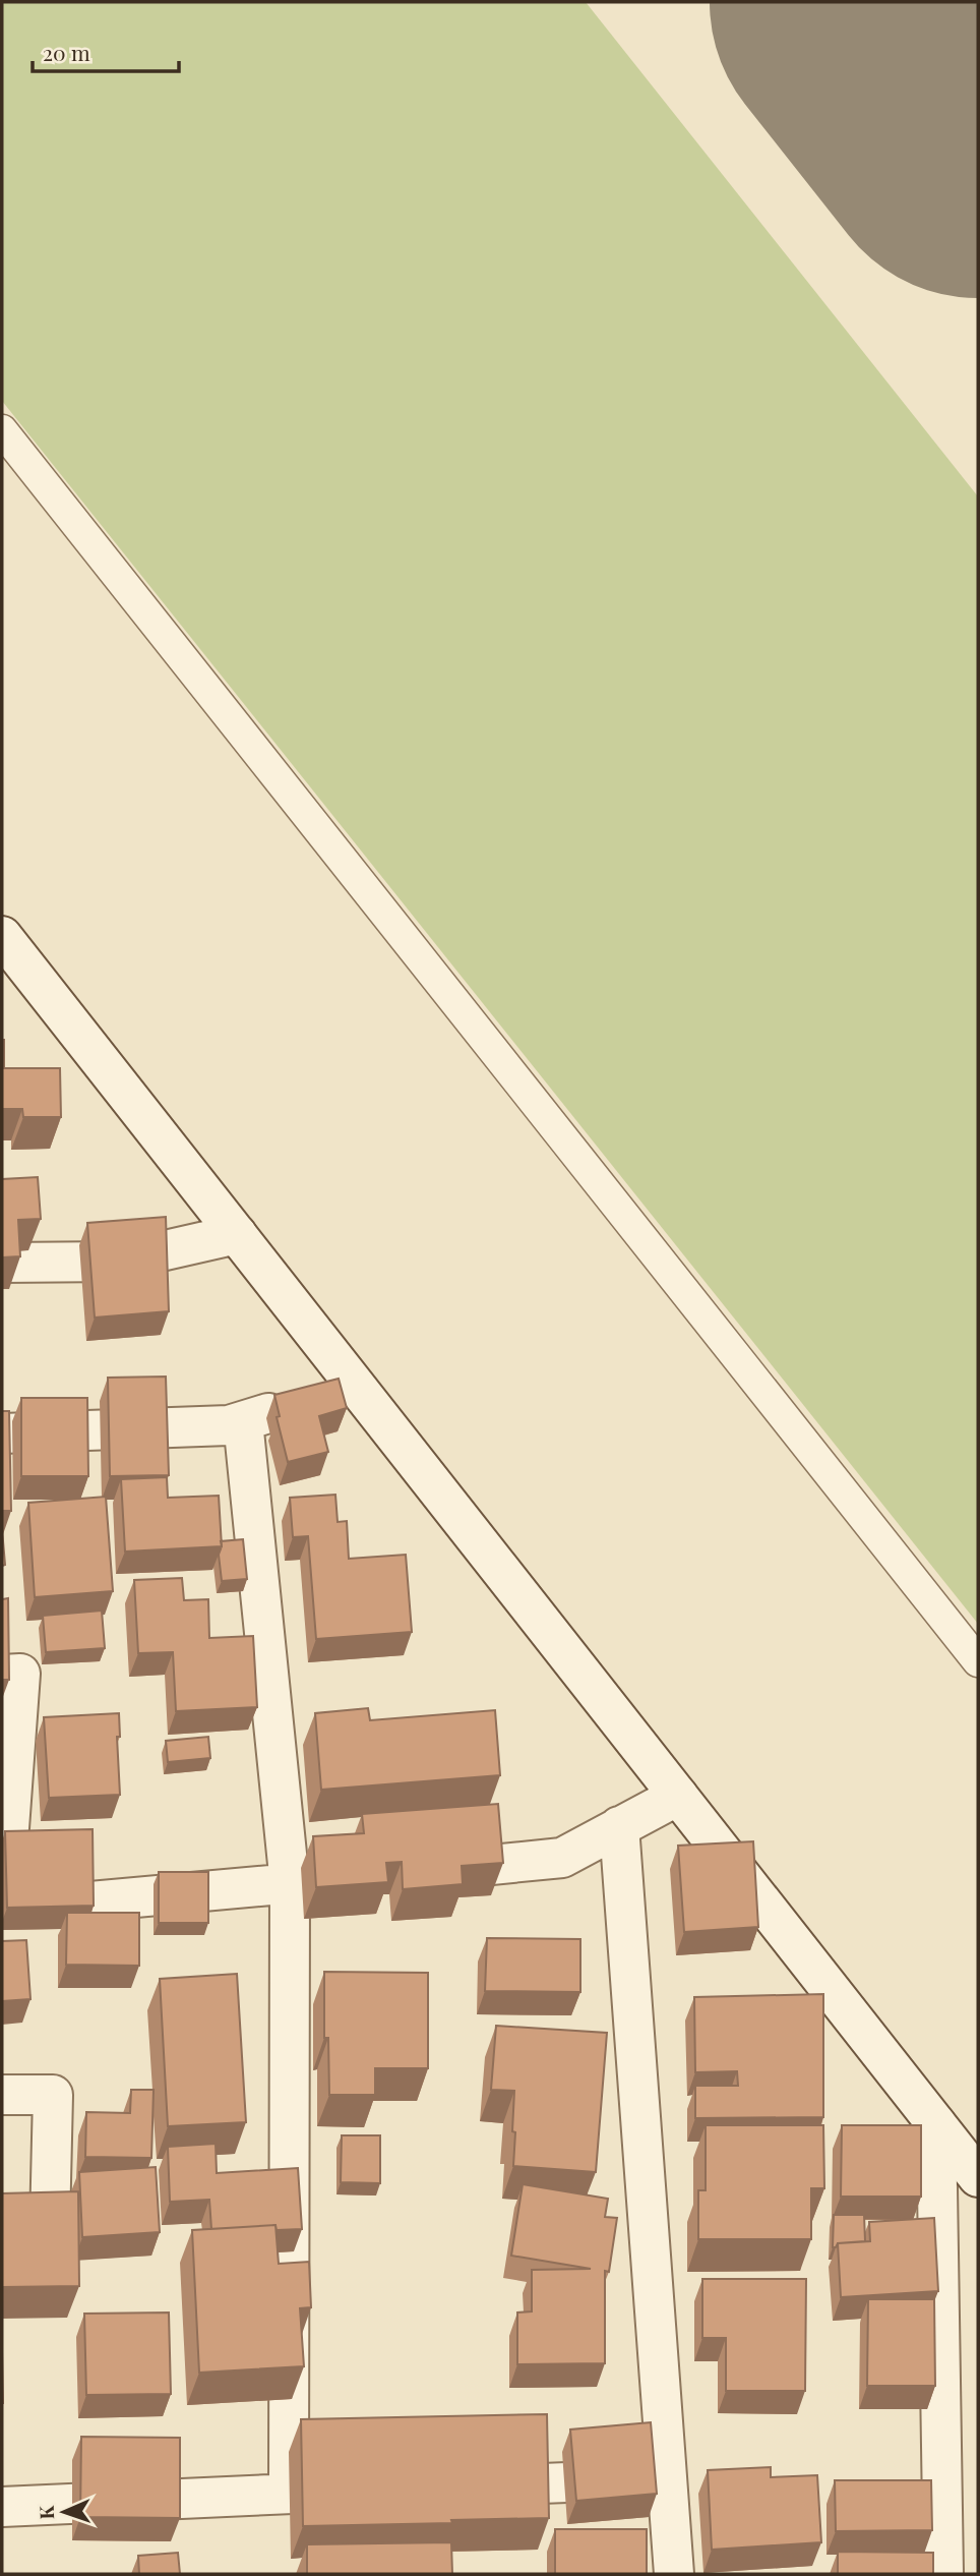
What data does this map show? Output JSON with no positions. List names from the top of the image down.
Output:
{
  "scale_bar": "20 m",
  "north": "left"
}
